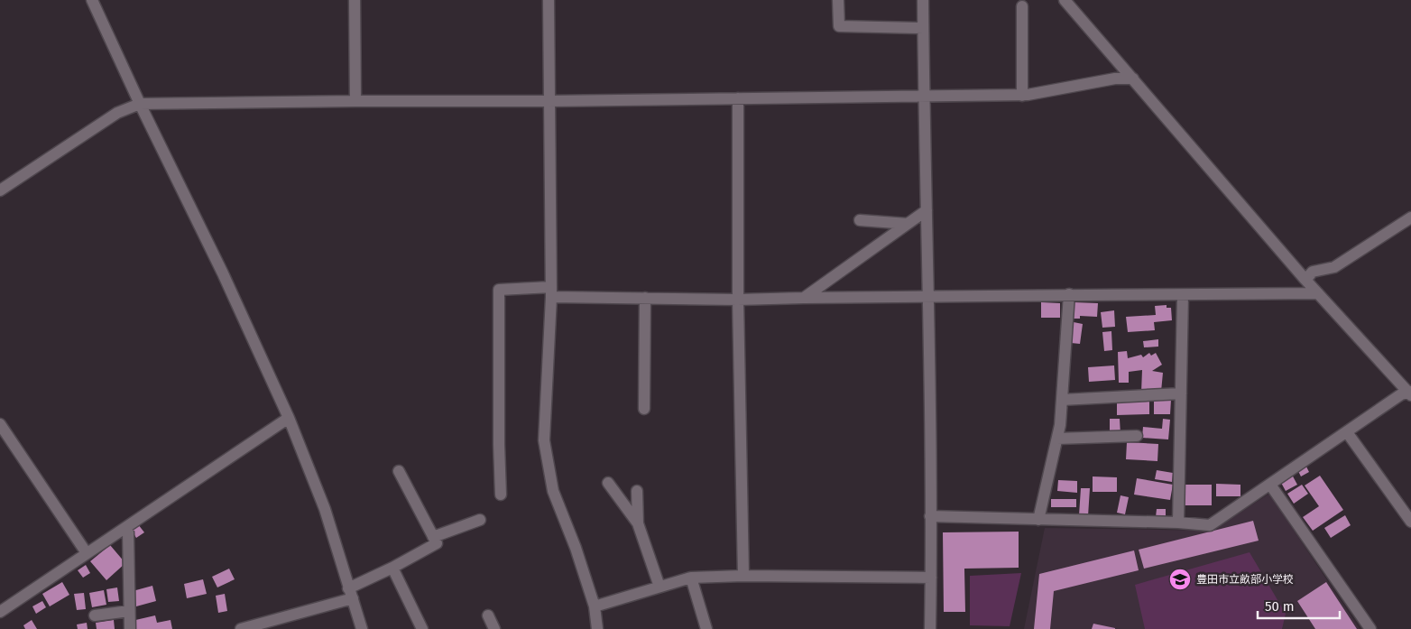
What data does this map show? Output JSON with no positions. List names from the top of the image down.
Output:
{
  "places": {
    "school or university": ["豊田市立畝部小学校"]
  },
  "scale_bar": "50 m"
}
